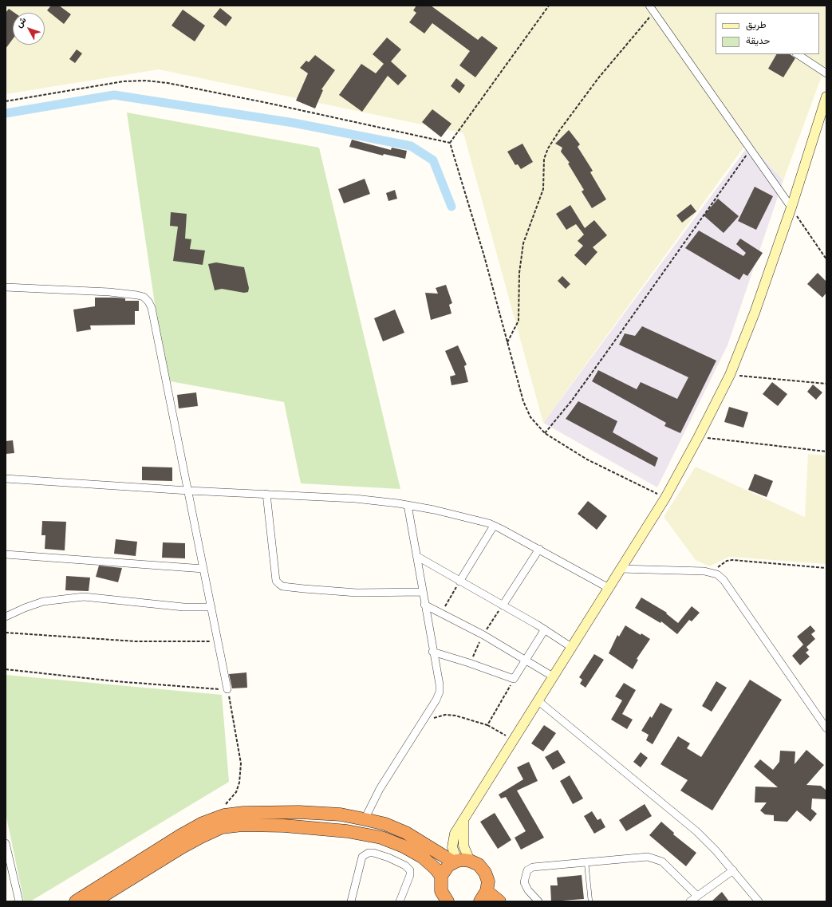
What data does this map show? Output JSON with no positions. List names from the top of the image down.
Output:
{
  "legend": ["طريق", "حديقة"],
  "north": "top left"
}
